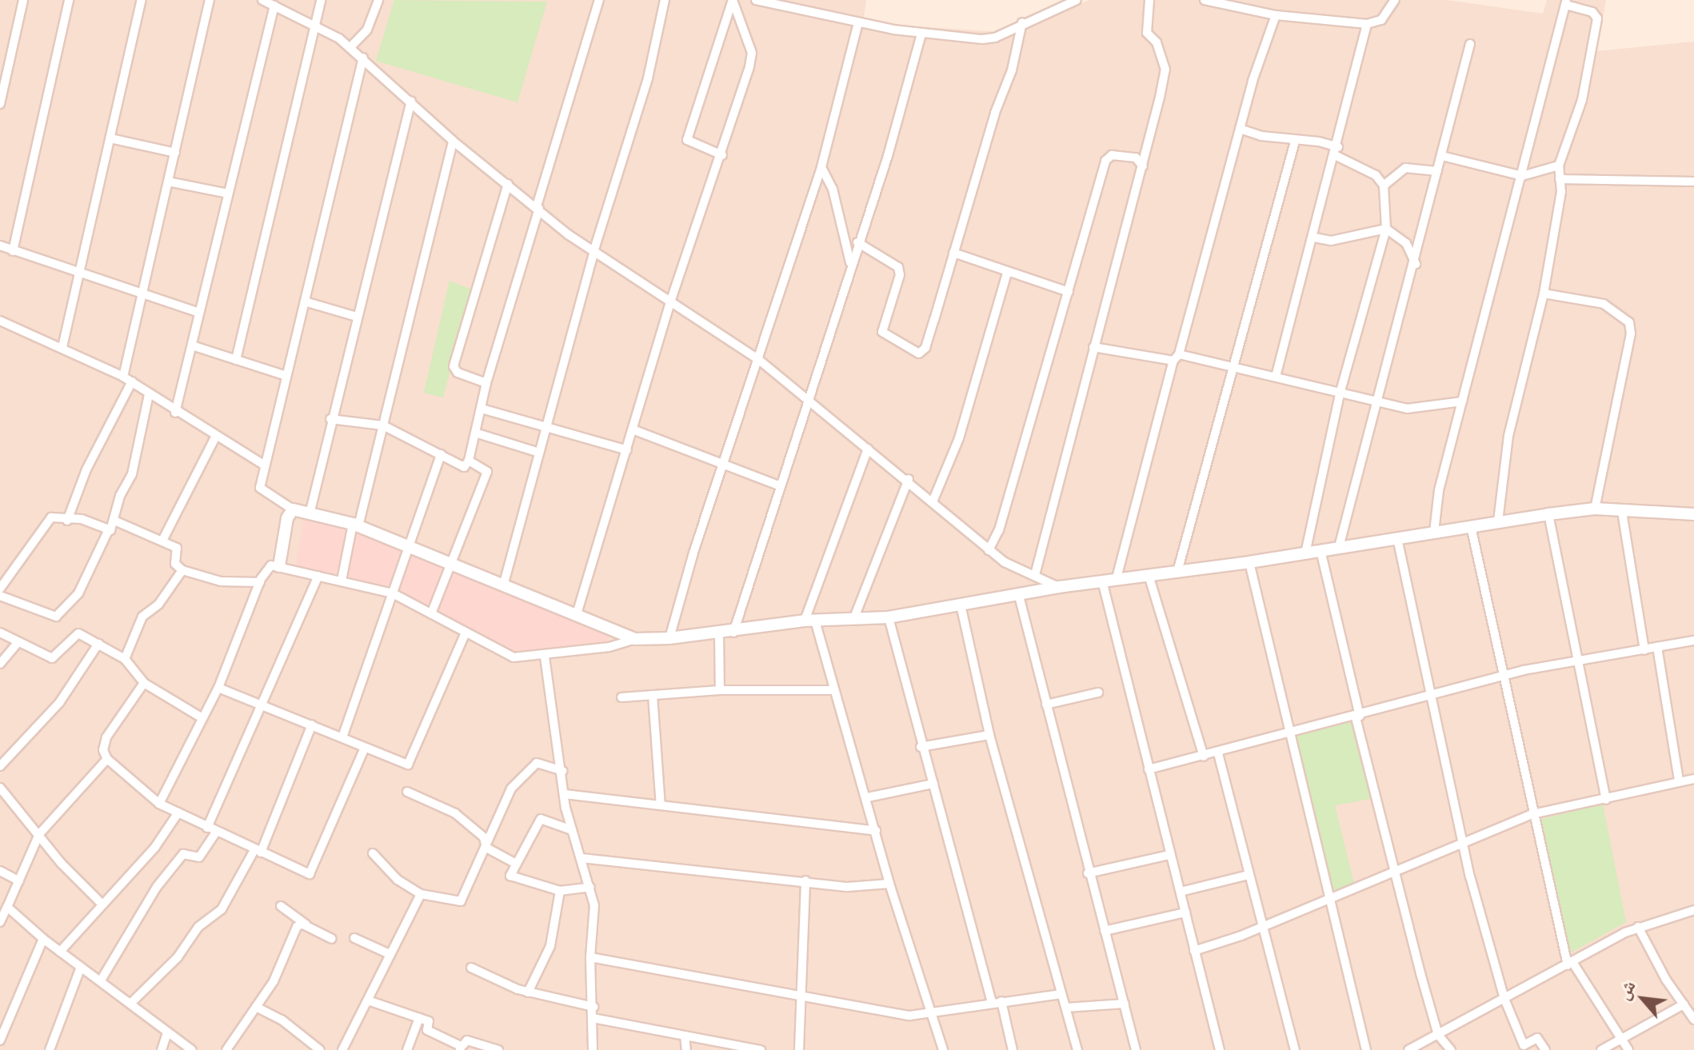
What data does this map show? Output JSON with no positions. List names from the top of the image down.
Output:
{
  "north": "top left"
}
